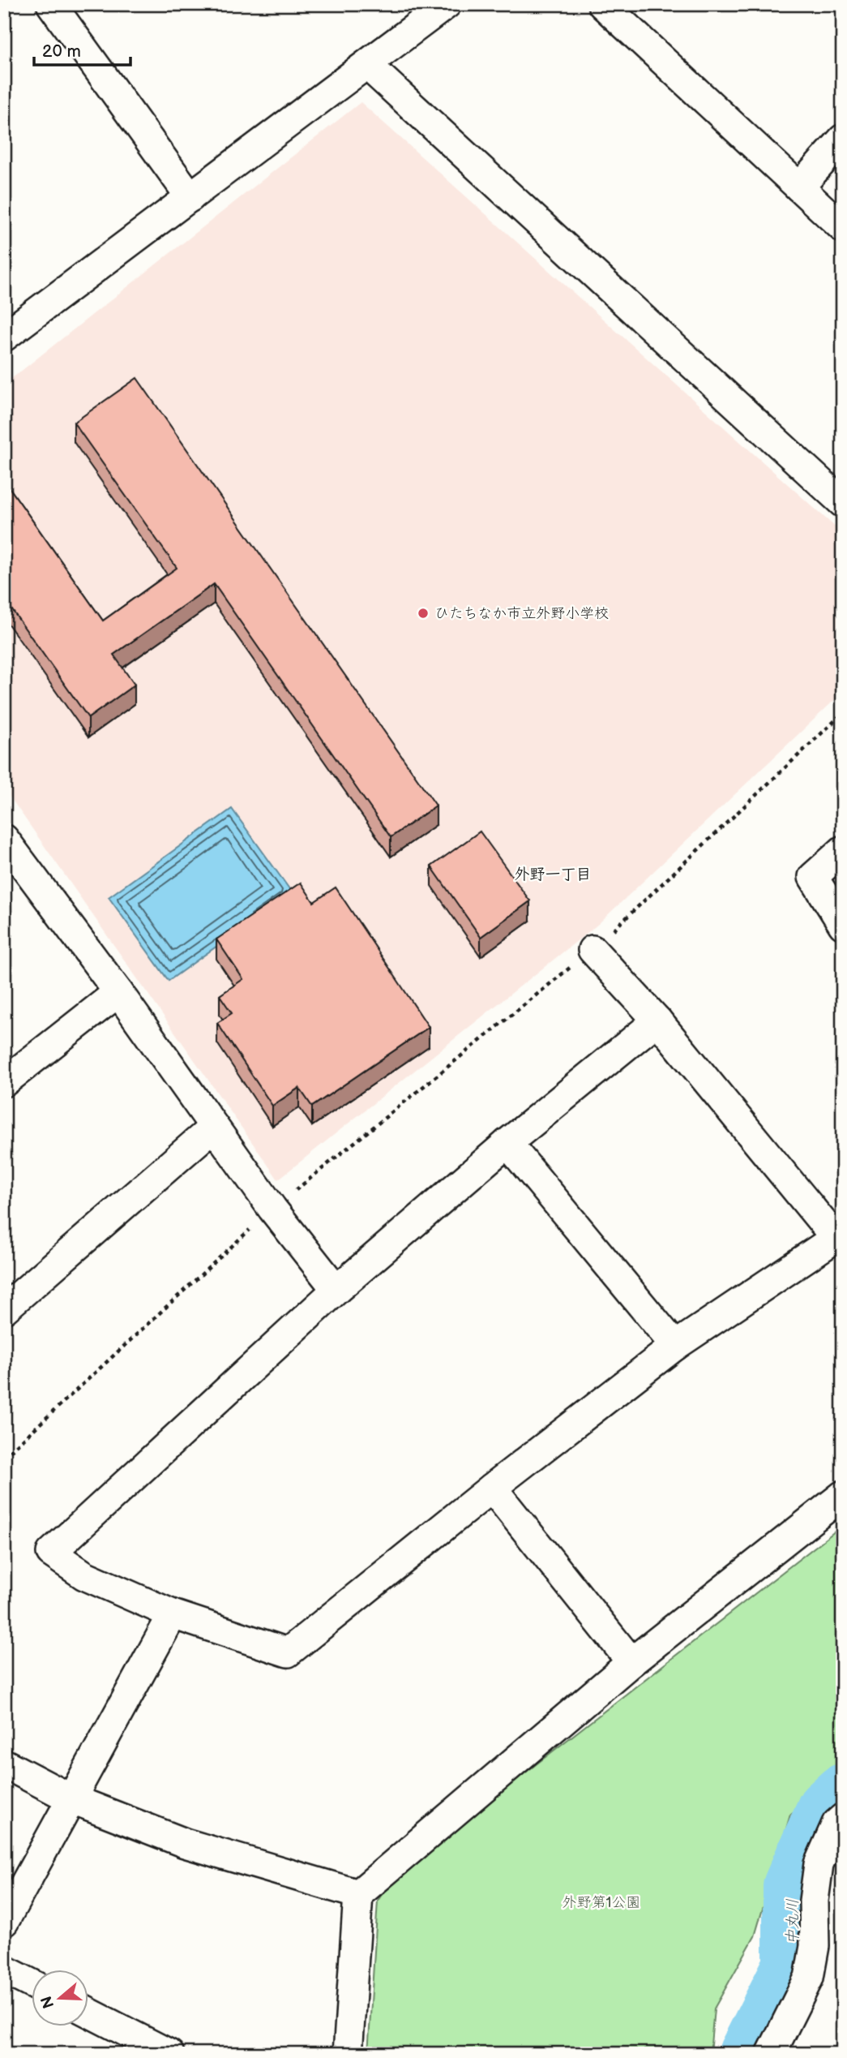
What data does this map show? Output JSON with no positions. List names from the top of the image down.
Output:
{
  "districts": ["外野一丁目"],
  "water": ["中丸川"],
  "parks": ["外野第1公園"],
  "places": ["ひたちなか市立外野小学校"],
  "scale_bar": "20 m",
  "north": "left"
}
